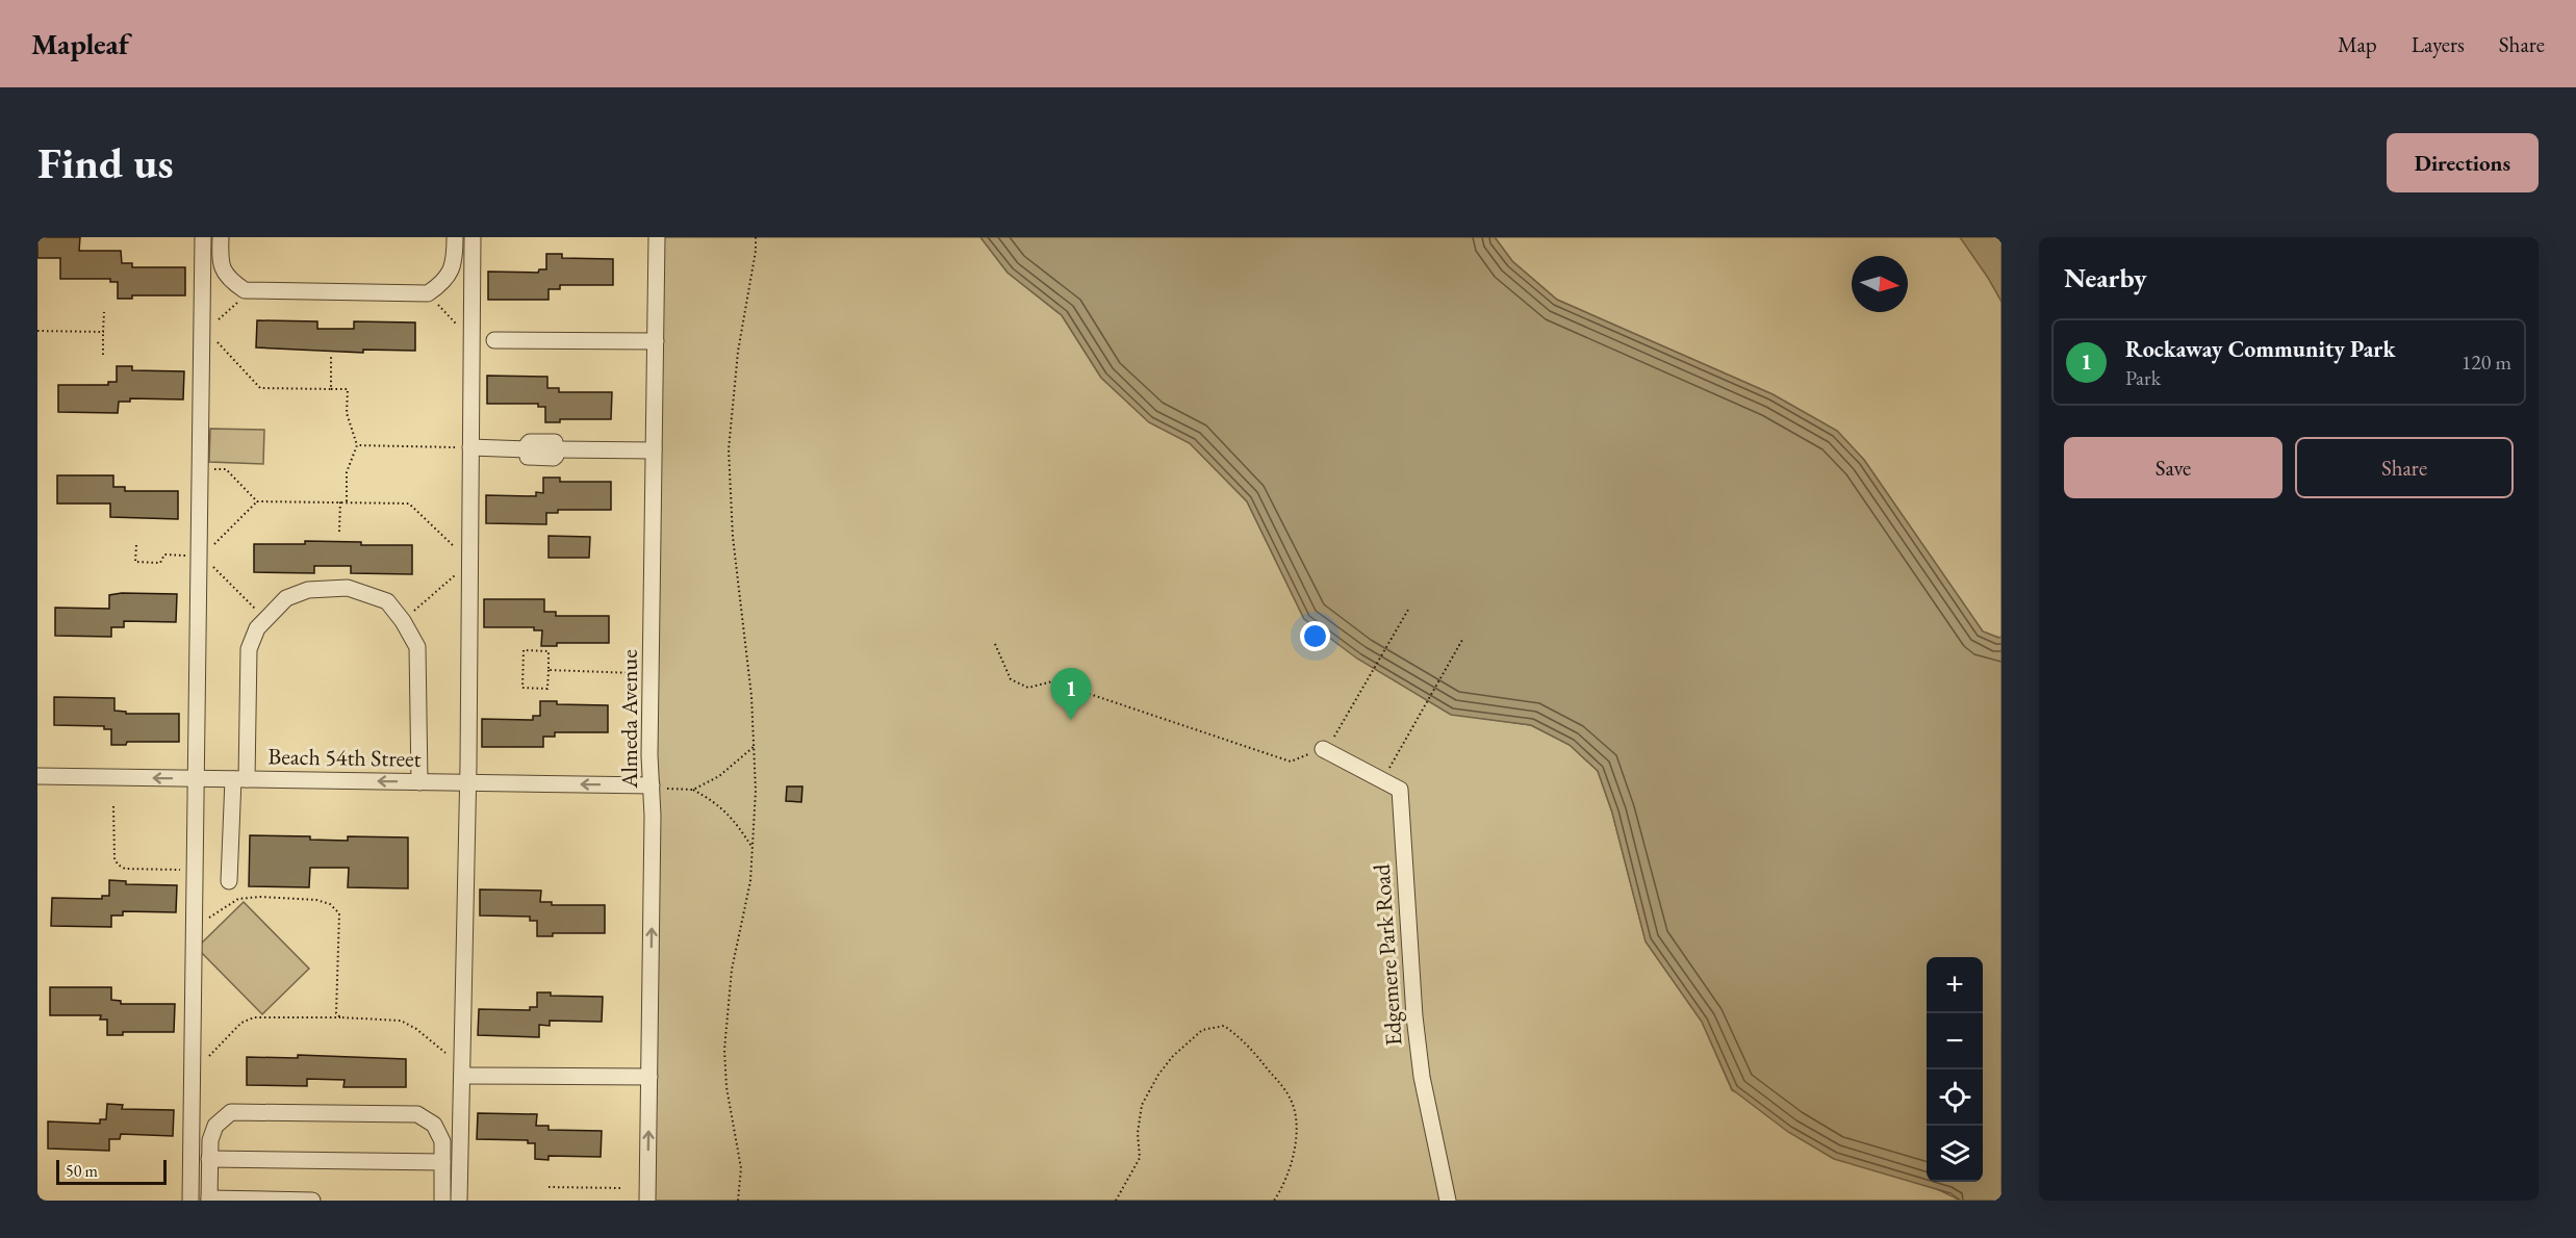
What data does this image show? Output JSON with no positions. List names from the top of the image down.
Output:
{
  "streets": {
    "street": ["Almeda Avenue", "Beach 54th Street", "Edgemere Park Road"]
  },
  "crossings": [
    ["Almeda Avenue", "Beach 54th Street"]
  ],
  "one_way": ["Almeda Avenue", "Beach 54th Street"],
  "scale_bar": "50 m",
  "north": "right",
  "page": {
    "header": "Mapleaf",
    "nav": ["Map", "Layers", "Share"],
    "buttons": [
      "Directions",
      ["Save", "Share"]
    ],
    "title": "Find us",
    "heading": "Nearby",
    "list": [
      {
        "mark": "1",
        "name": "Rockaway Community Park",
        "note": "Park",
        "value": "120 m"
      }
    ],
    "pins": "1",
    "map_buttons": ["+", "−"],
    "scale": "50 m"
  }
}
